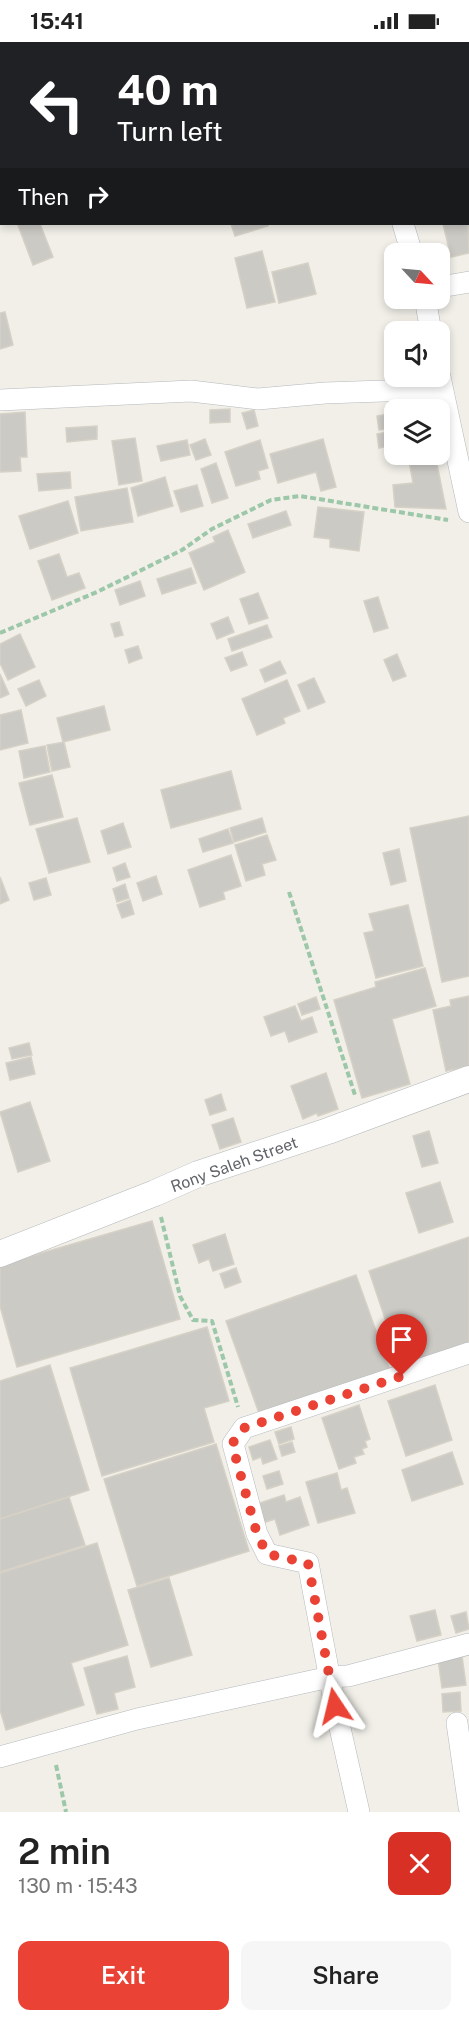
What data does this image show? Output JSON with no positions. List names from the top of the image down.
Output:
{
  "streets": {
    "street": ["Rony Saleh Street"]
  },
  "north": "bottom right",
  "page": {
    "status": "15:41",
    "turn": ["40 m", "Turn left"],
    "then": "Then",
    "heading": ["2 min", "130 m · 15:43"],
    "buttons": ["Exit", "Share"]
  }
}
